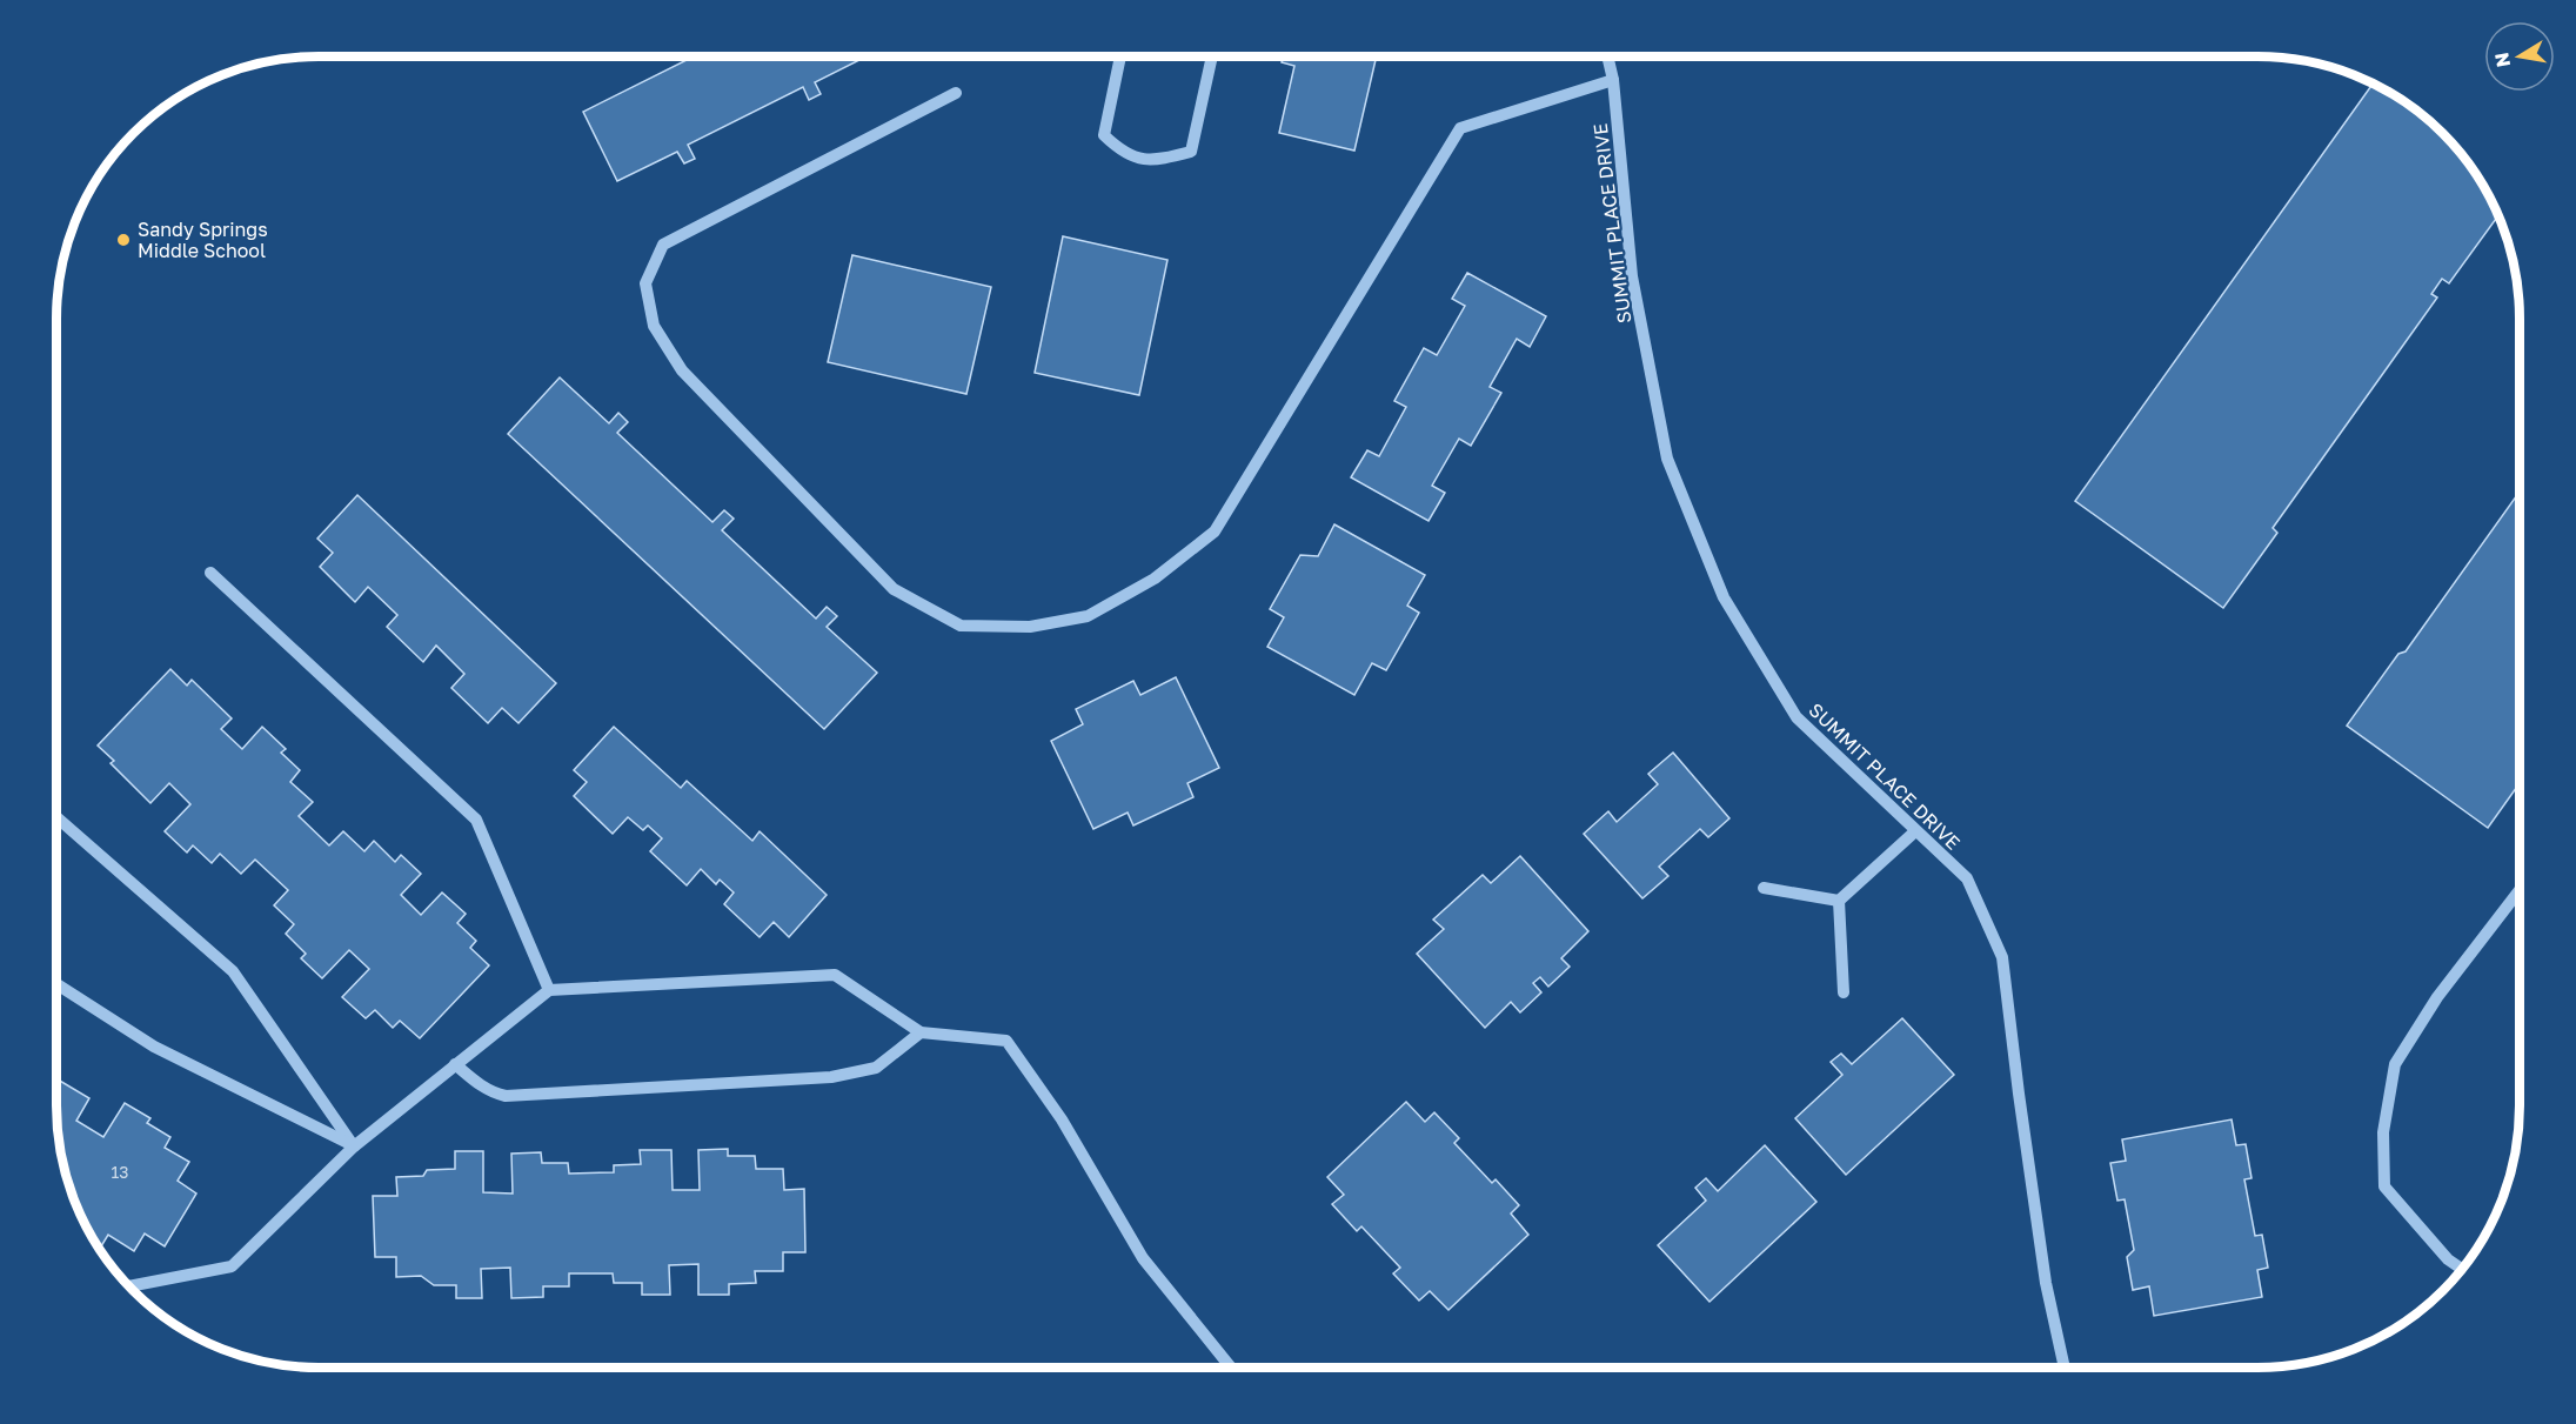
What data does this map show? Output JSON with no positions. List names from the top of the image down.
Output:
{
  "streets": {
    "street": ["SUMMIT PLACE DRIVE"]
  },
  "places": ["Sandy Springs Middle School"],
  "house_numbers": ["13"],
  "north": "left"
}
